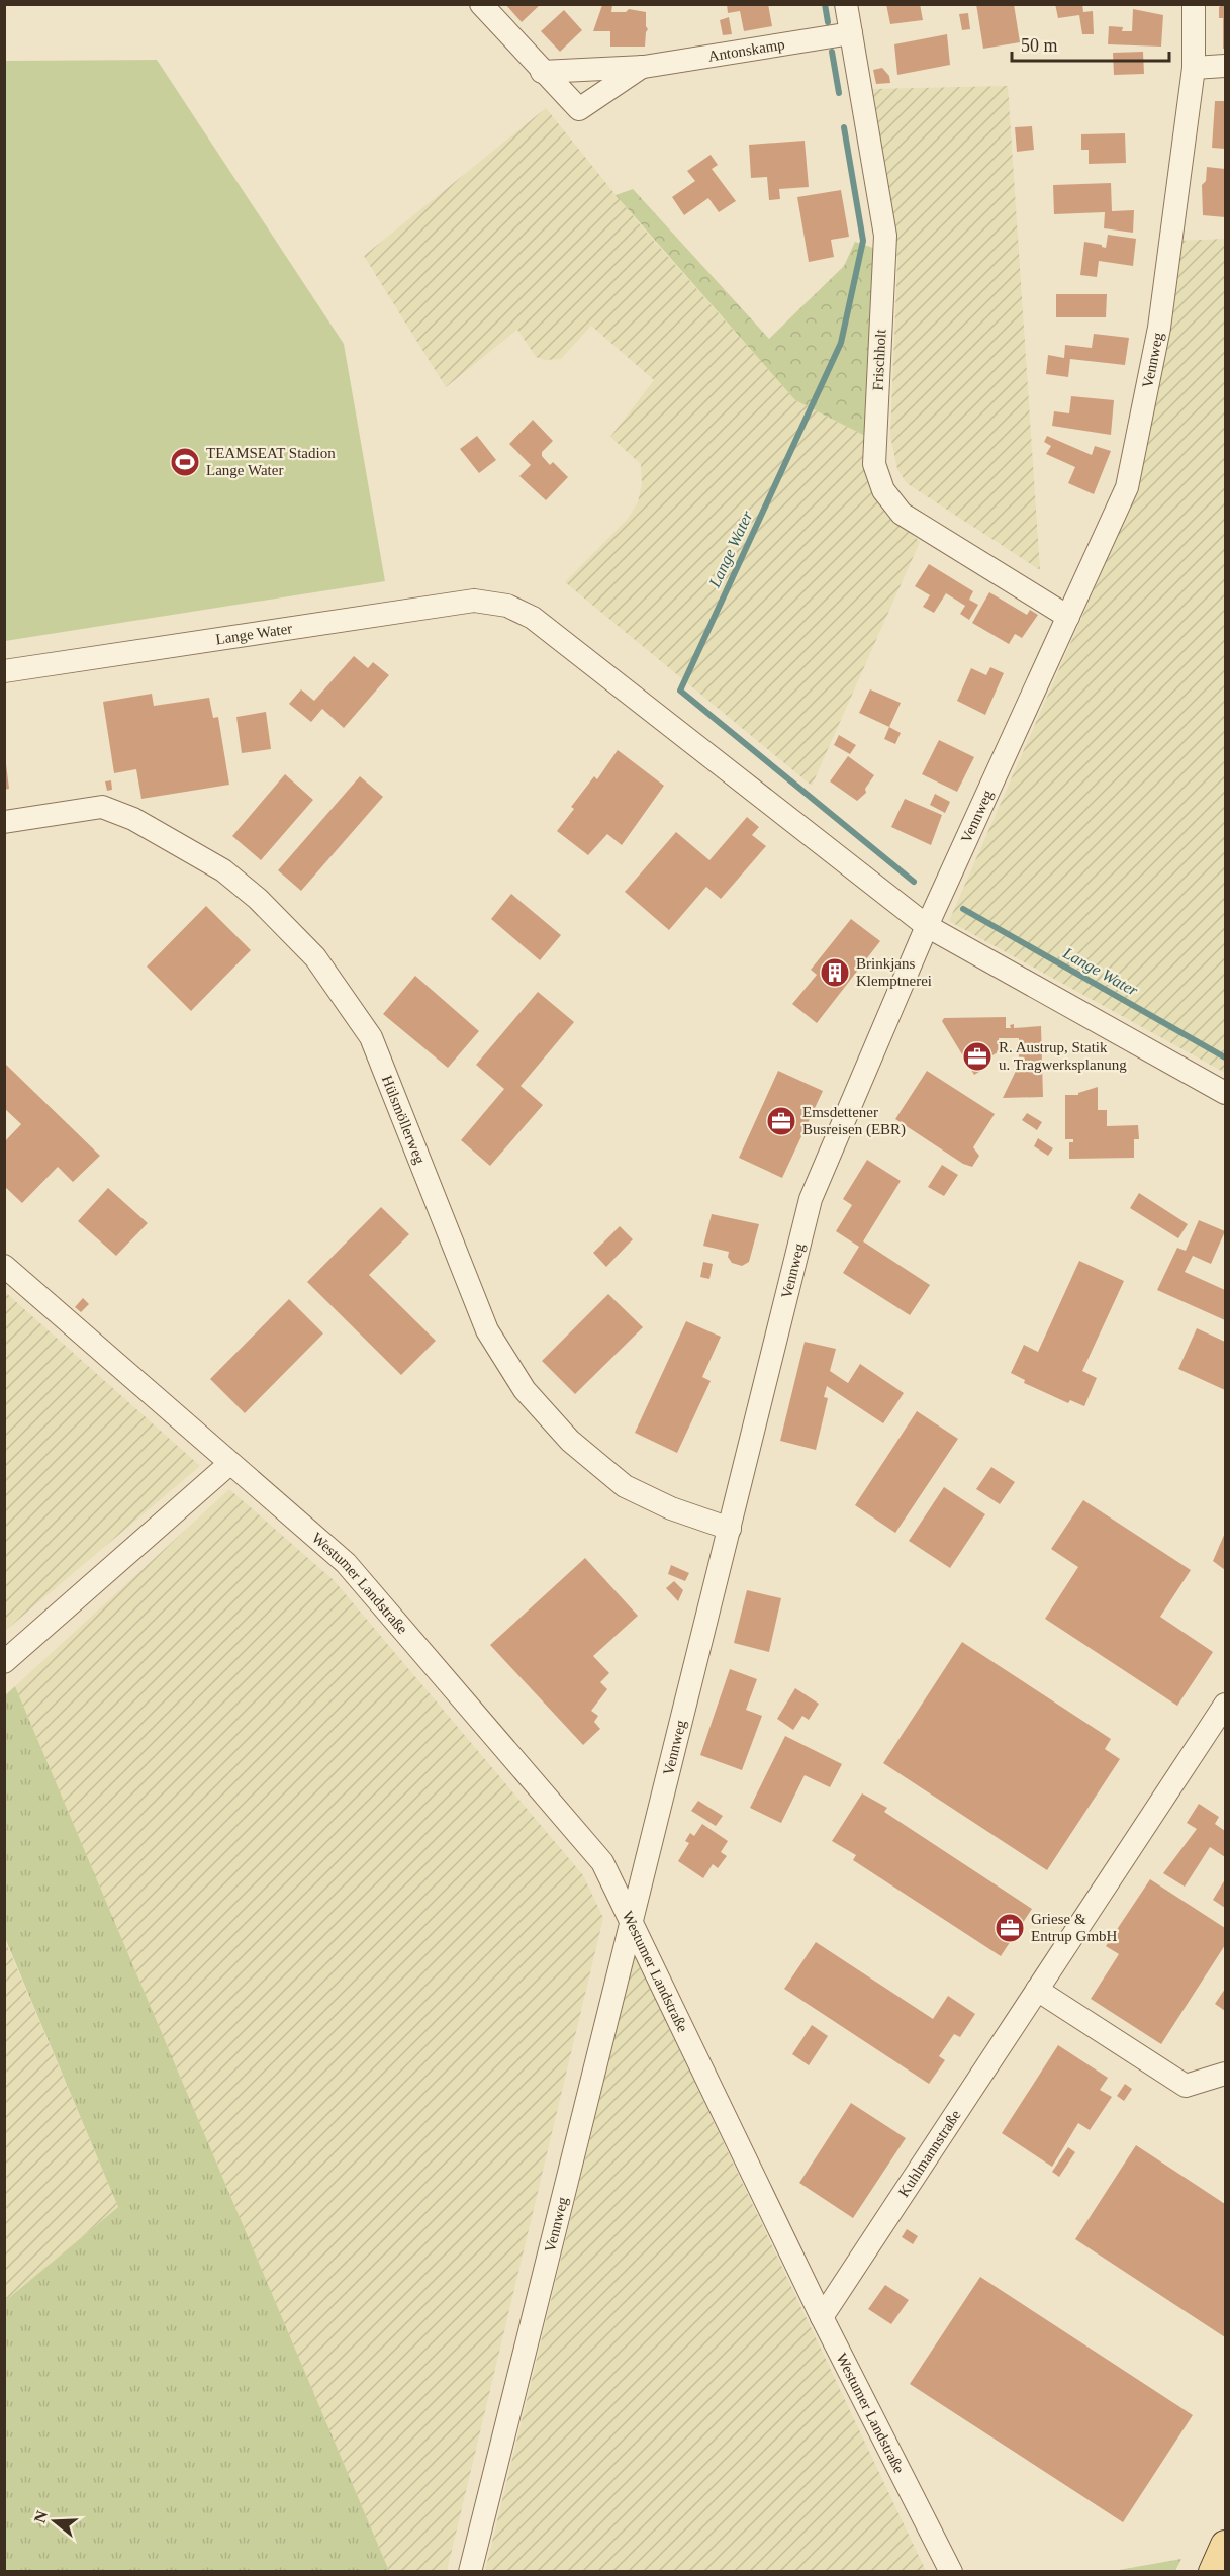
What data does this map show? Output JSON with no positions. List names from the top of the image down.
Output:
{
  "streets": {
    "street": [
      "Antonskamp",
      "Frischholt",
      "Vennweg",
      "Lange Water",
      "Hülsmöllerweg",
      "Westumer Landstraße",
      "Kuhlmannstraße"
    ]
  },
  "crossings": [
    ["Antonskamp", "Frischholt"],
    ["Frischholt", "Vennweg"],
    ["Vennweg", "Lange Water"],
    ["Vennweg", "Hülsmöllerweg"],
    ["Vennweg", "Westumer Landstraße"],
    ["Westumer Landstraße", "Kuhlmannstraße"]
  ],
  "water": ["Lange Water"],
  "places": {
    "sports": ["TEAMSEAT Stadion Lange Water"],
    "building": ["Brinkjans Klemptnerei"],
    "office": ["R. Austrup, Statik u. Tragwerksplanung", "Emsdettener Busreisen (EBR)", "Griese & Entrup GmbH"]
  },
  "scale_bar": "50 m",
  "north": "left"
}
